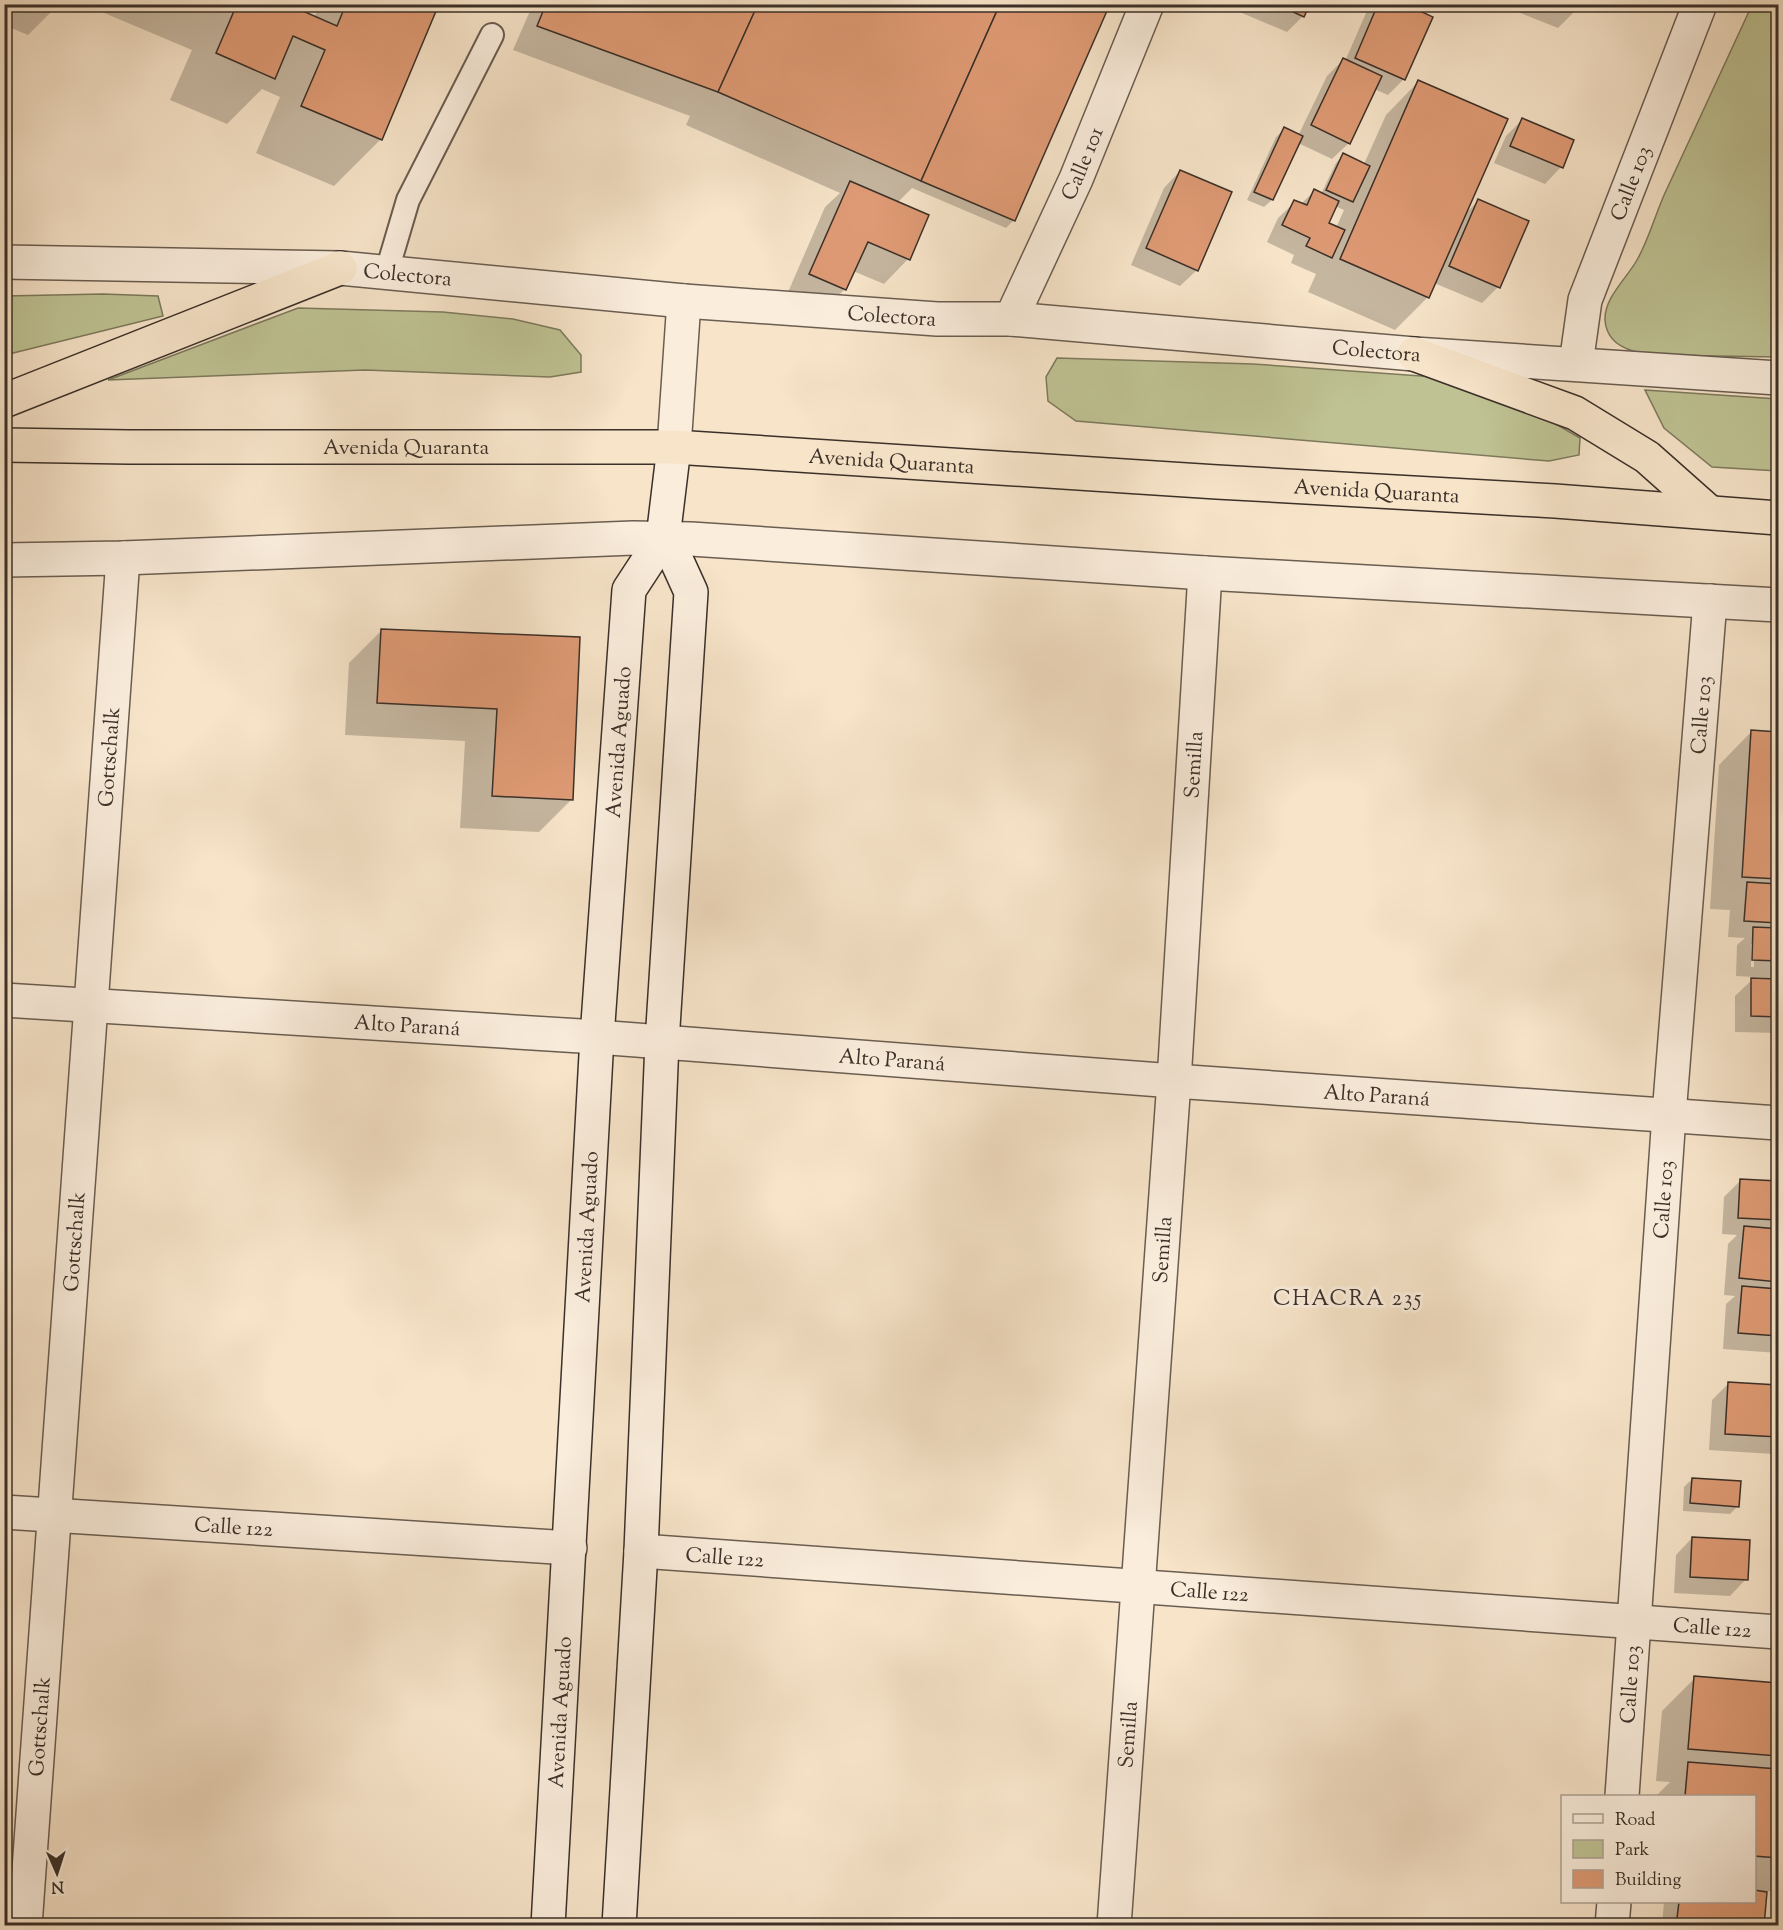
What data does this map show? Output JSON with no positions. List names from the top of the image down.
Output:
{
  "streets": {
    "highway": ["Avenida Quaranta"],
    "street": [
      "Calle 101",
      "Calle 103",
      "Colectora",
      "Avenida Aguado",
      "Gottschalk",
      "Semilla",
      "Alto Paraná",
      "Calle 122"
    ]
  },
  "crossings": [
    ["Calle 101", "Colectora"],
    ["Calle 103", "Colectora"],
    ["Calle 103", "Alto Paraná"],
    ["Calle 103", "Calle 122"],
    ["Colectora", "Avenida Aguado"],
    ["Avenida Quaranta", "Avenida Aguado"],
    ["Avenida Aguado", "Alto Paraná"],
    ["Avenida Aguado", "Calle 122"],
    ["Gottschalk", "Alto Paraná"],
    ["Gottschalk", "Calle 122"],
    ["Semilla", "Alto Paraná"],
    ["Semilla", "Calle 122"]
  ],
  "districts": ["CHACRA 235"],
  "legend": ["Road", "Park", "Building"],
  "north": "bottom"
}
